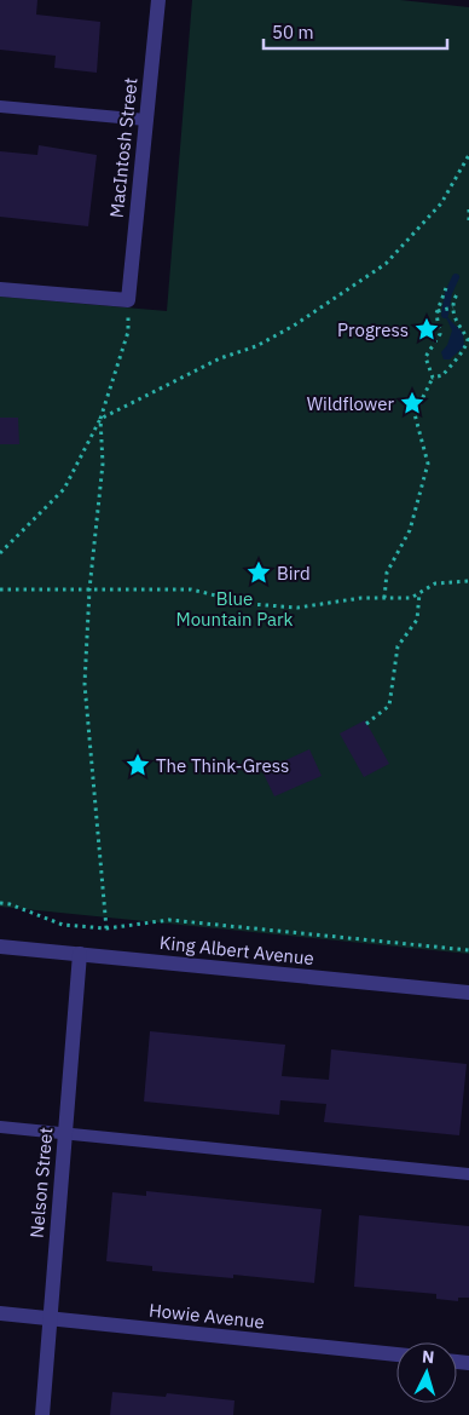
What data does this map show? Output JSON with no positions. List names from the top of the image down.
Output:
{
  "streets": {
    "street": [
      "MacIntosh Street",
      "King Albert Avenue",
      "Nelson Street",
      "Howie Avenue"
    ]
  },
  "crossings": [
    ["King Albert Avenue", "Nelson Street"],
    ["Nelson Street", "Howie Avenue"]
  ],
  "parks": ["Blue Mountain Park"],
  "places": {
    "place": [
      "Progress",
      "Wildflower",
      "Bird",
      "The Think-Gress"
    ]
  },
  "scale_bar": "50 m",
  "north": "top"
}
